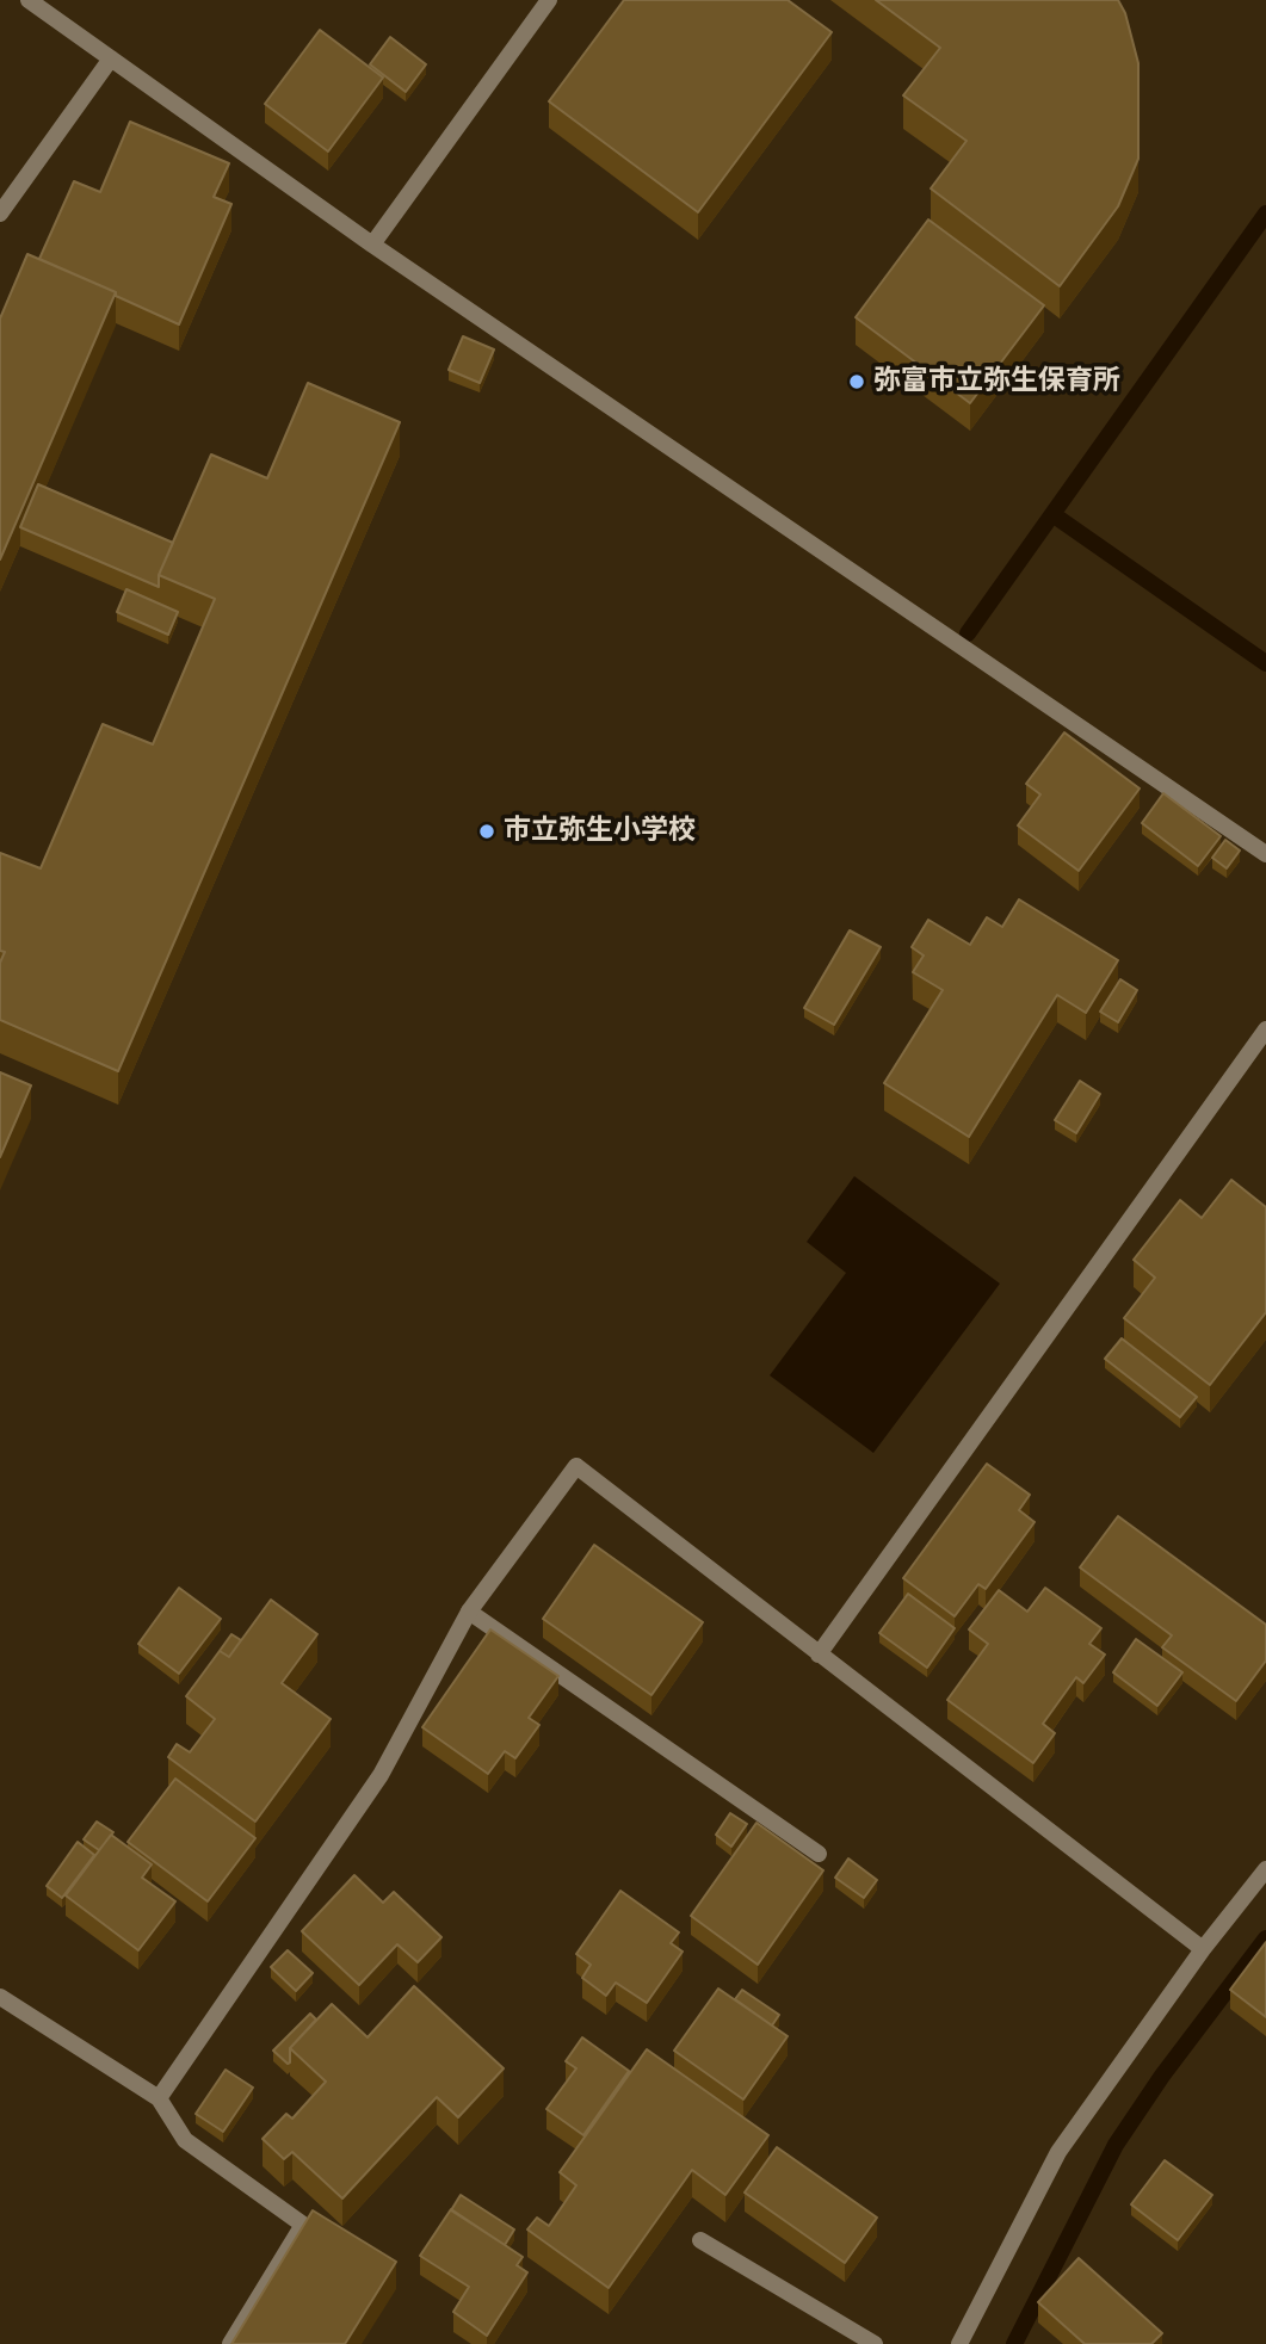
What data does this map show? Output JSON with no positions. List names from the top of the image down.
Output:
{
  "places": ["弥富市立弥生保育所", "市立弥生小学校"]
}
